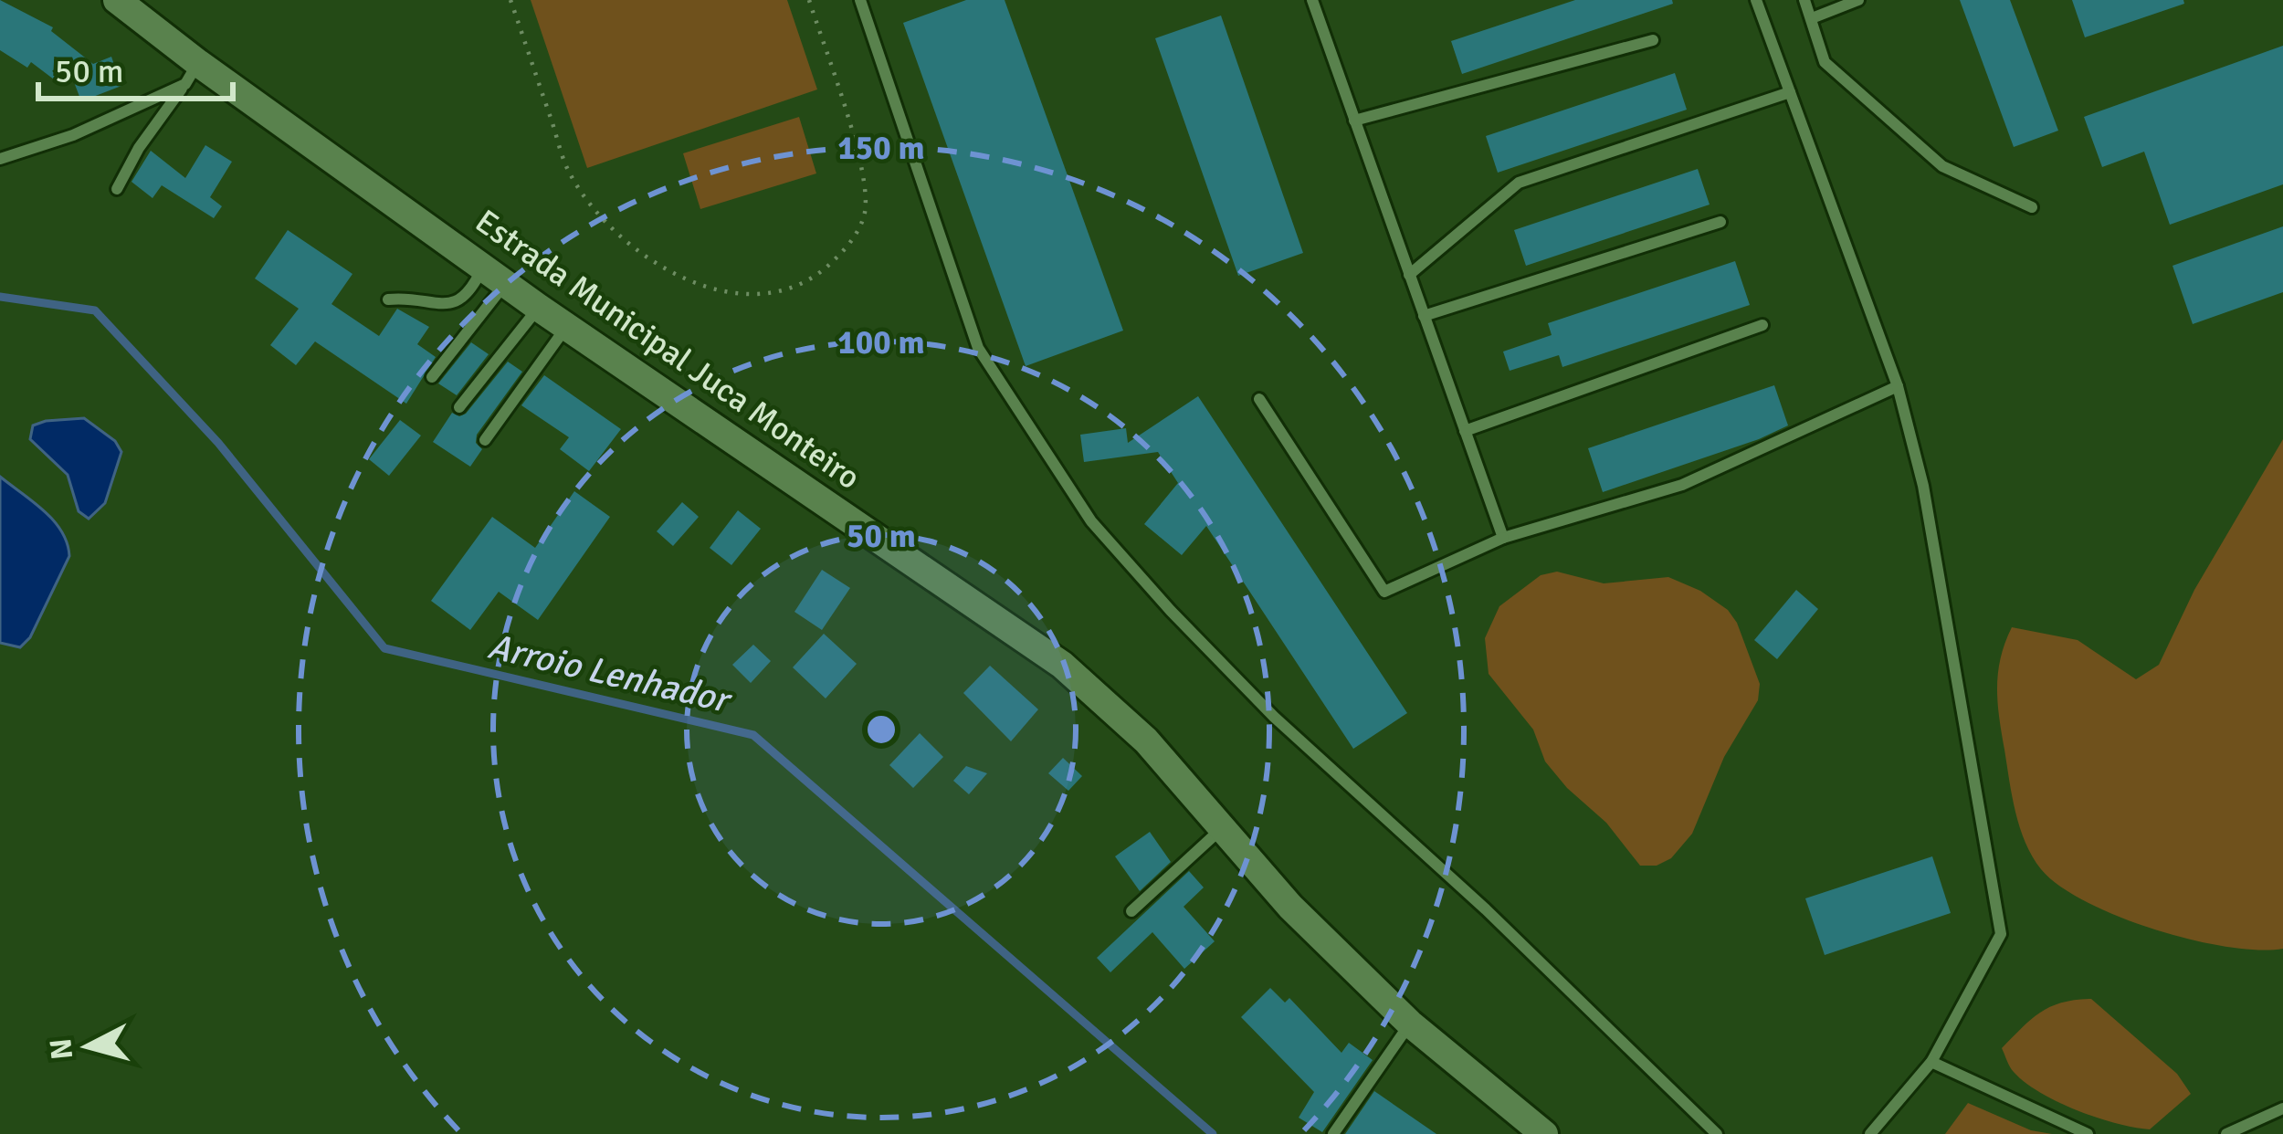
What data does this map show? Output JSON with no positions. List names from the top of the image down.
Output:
{
  "streets": {
    "street": ["Estrada Municipal Juca Monteiro"]
  },
  "water": ["Arroio Lenhador"],
  "scale_bar": "50 m",
  "north": "left",
  "rings": ["150 m", "100 m", "50 m"]
}
